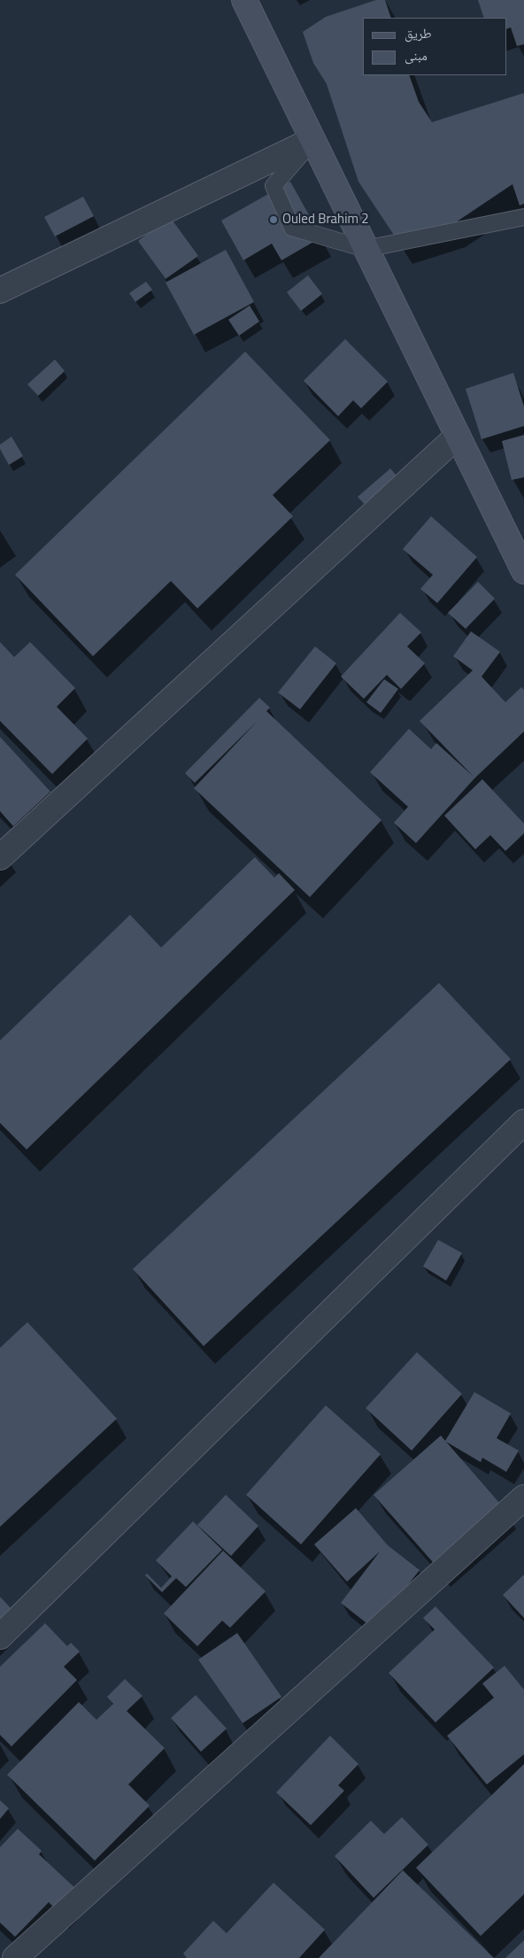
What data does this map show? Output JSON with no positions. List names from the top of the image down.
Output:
{
  "places": ["Ouled Brahim 2"],
  "legend": ["طريق", "مبنى"]
}
